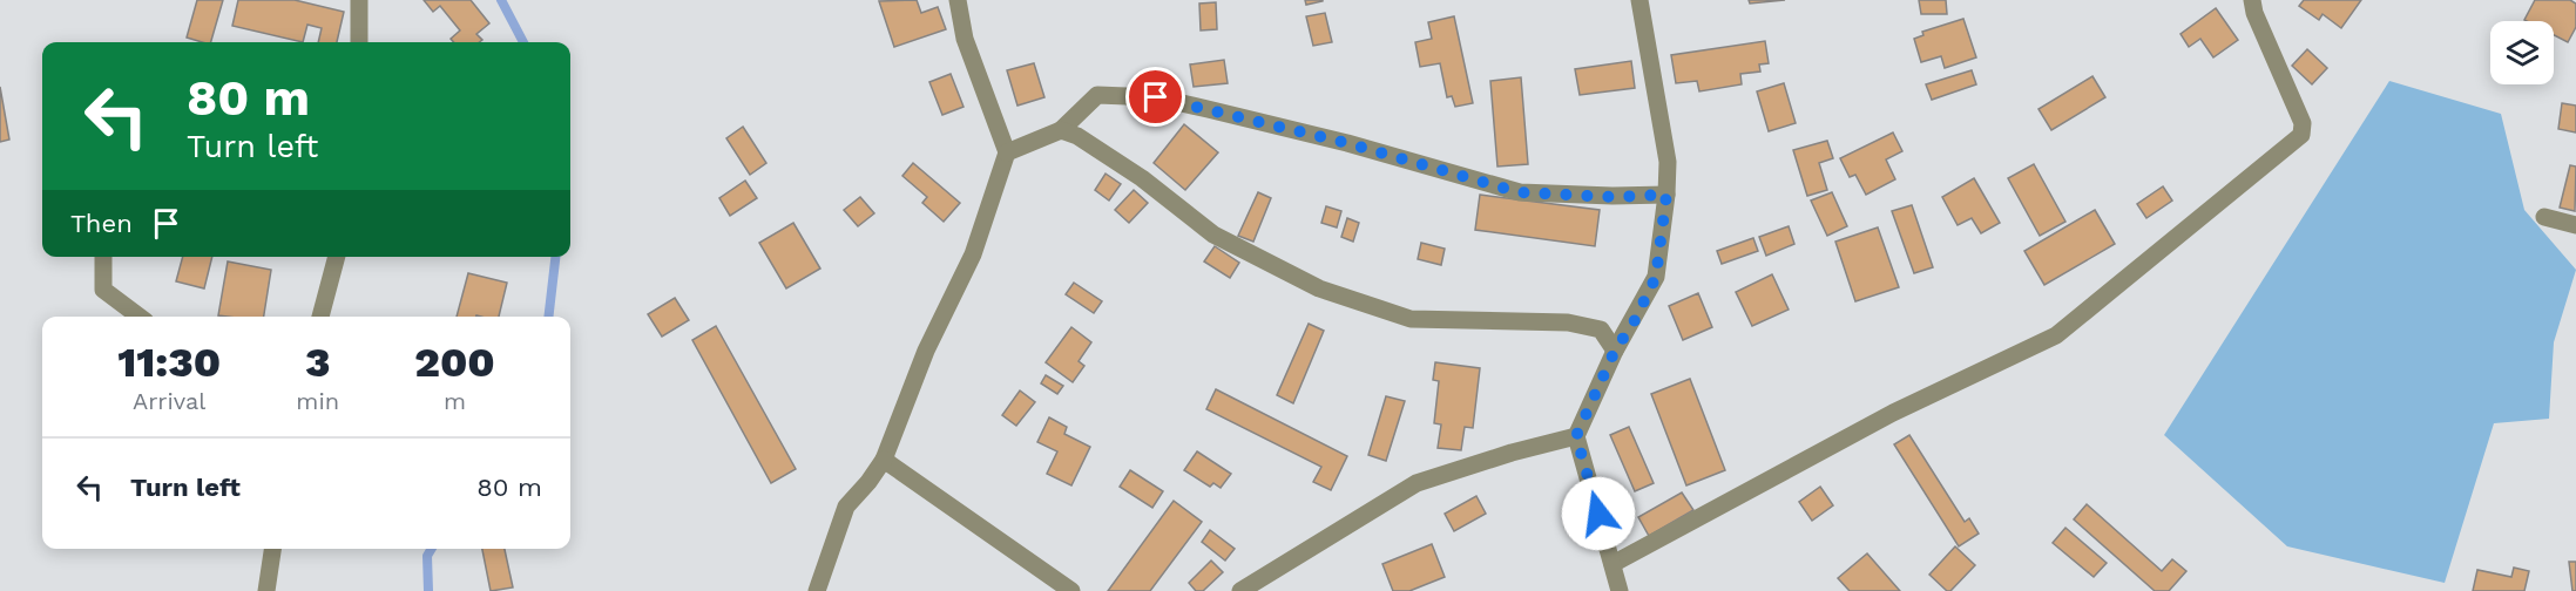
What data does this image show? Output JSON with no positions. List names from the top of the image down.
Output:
{
  "page": {
    "turn": ["80 m", "Turn left"],
    "then": "Then",
    "eta": [
      "11:30",
      "Arrival",
      "3",
      "min",
      "200",
      "m"
    ],
    "list": [
      {
        "name": "Turn left",
        "value": "80 m"
      }
    ]
  }
}
